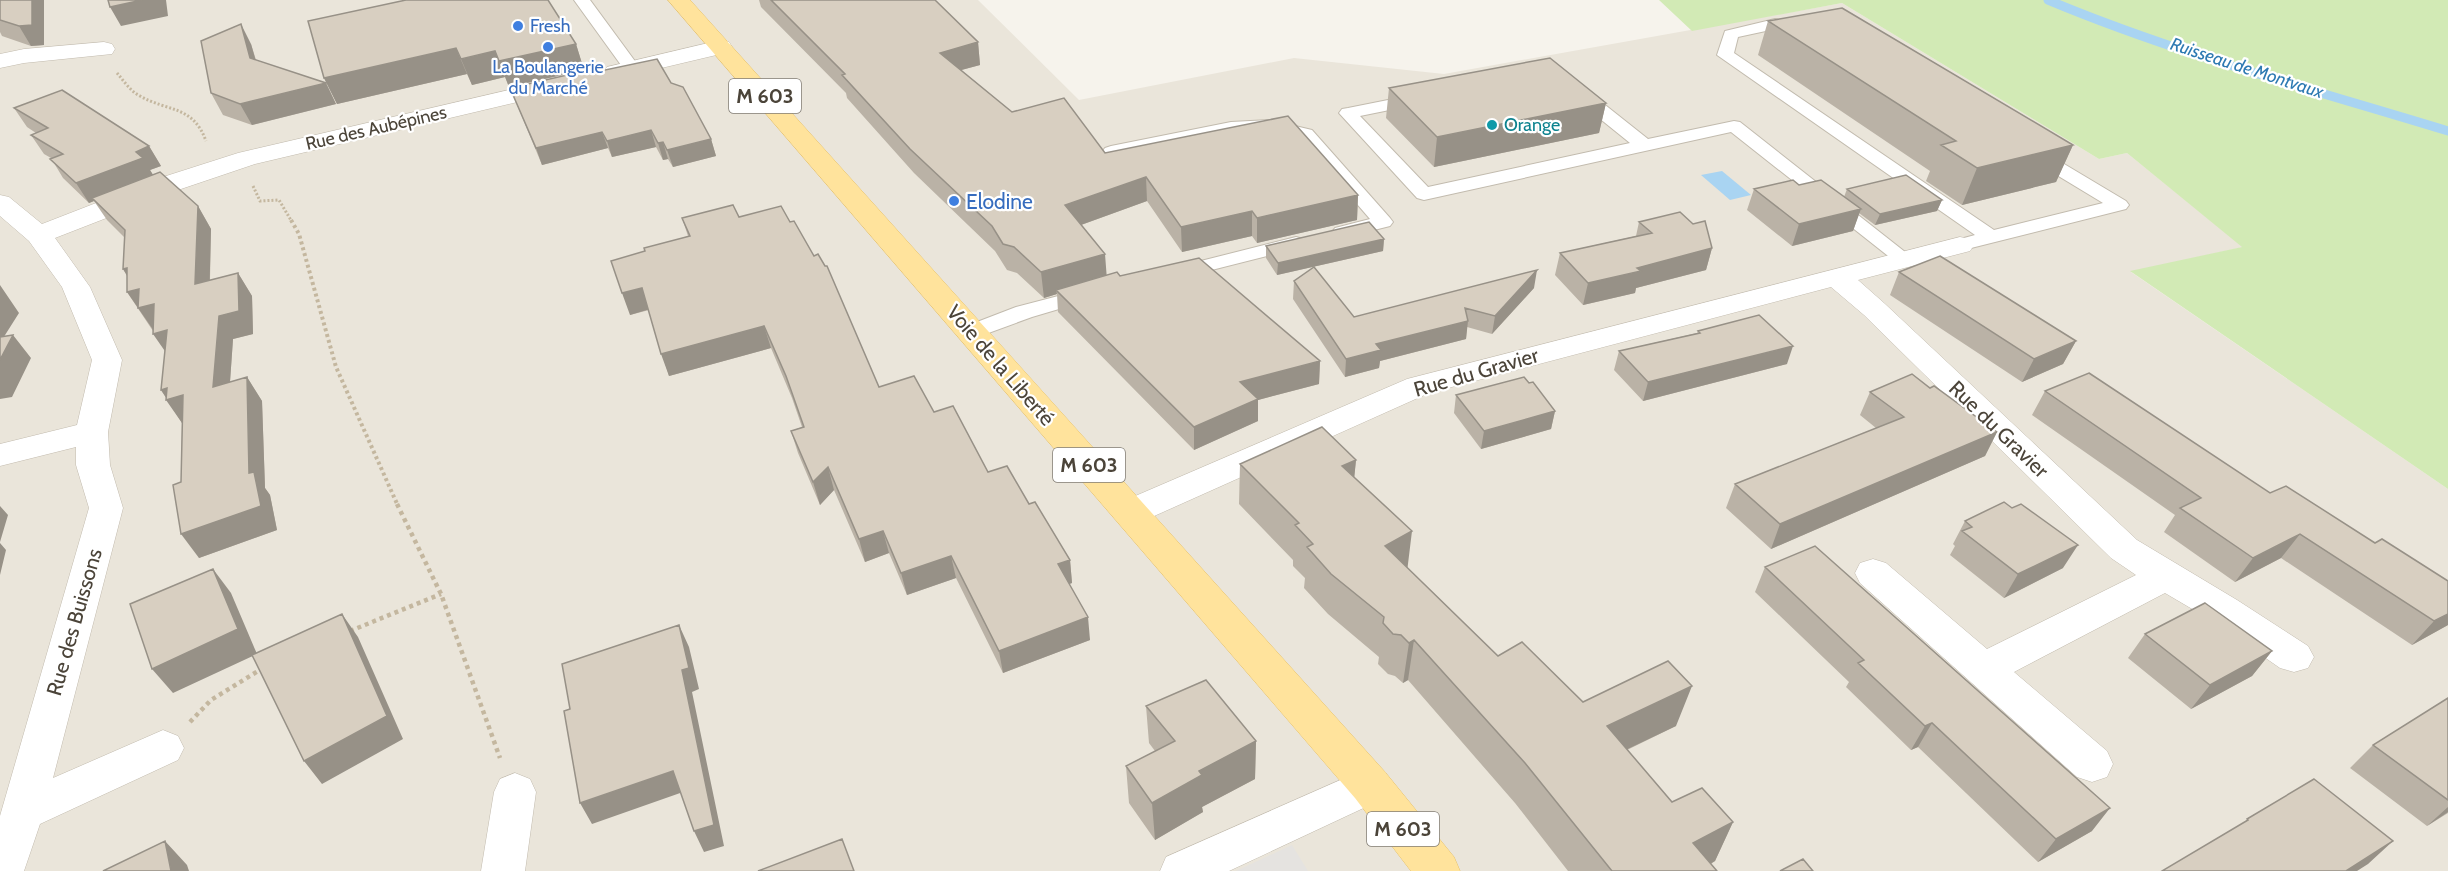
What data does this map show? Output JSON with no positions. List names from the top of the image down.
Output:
{
  "streets": {
    "main road": ["M 603", "Voie de la Liberté"],
    "street": ["Rue des Aubépines", "Rue du Gravier", "Rue des Buissons"]
  },
  "crossings": [
    ["M 603", "Voie de la Liberté"],
    ["Rue des Aubépines", "Voie de la Liberté"],
    ["Rue des Aubépines", "Rue des Buissons"],
    ["Voie de la Liberté", "Rue du Gravier"]
  ],
  "water": ["Ruisseau de Montvaux"],
  "places": [
    "Fresh",
    "La Boulangerie du Marché",
    "Orange",
    "Elodine"
  ]
}
